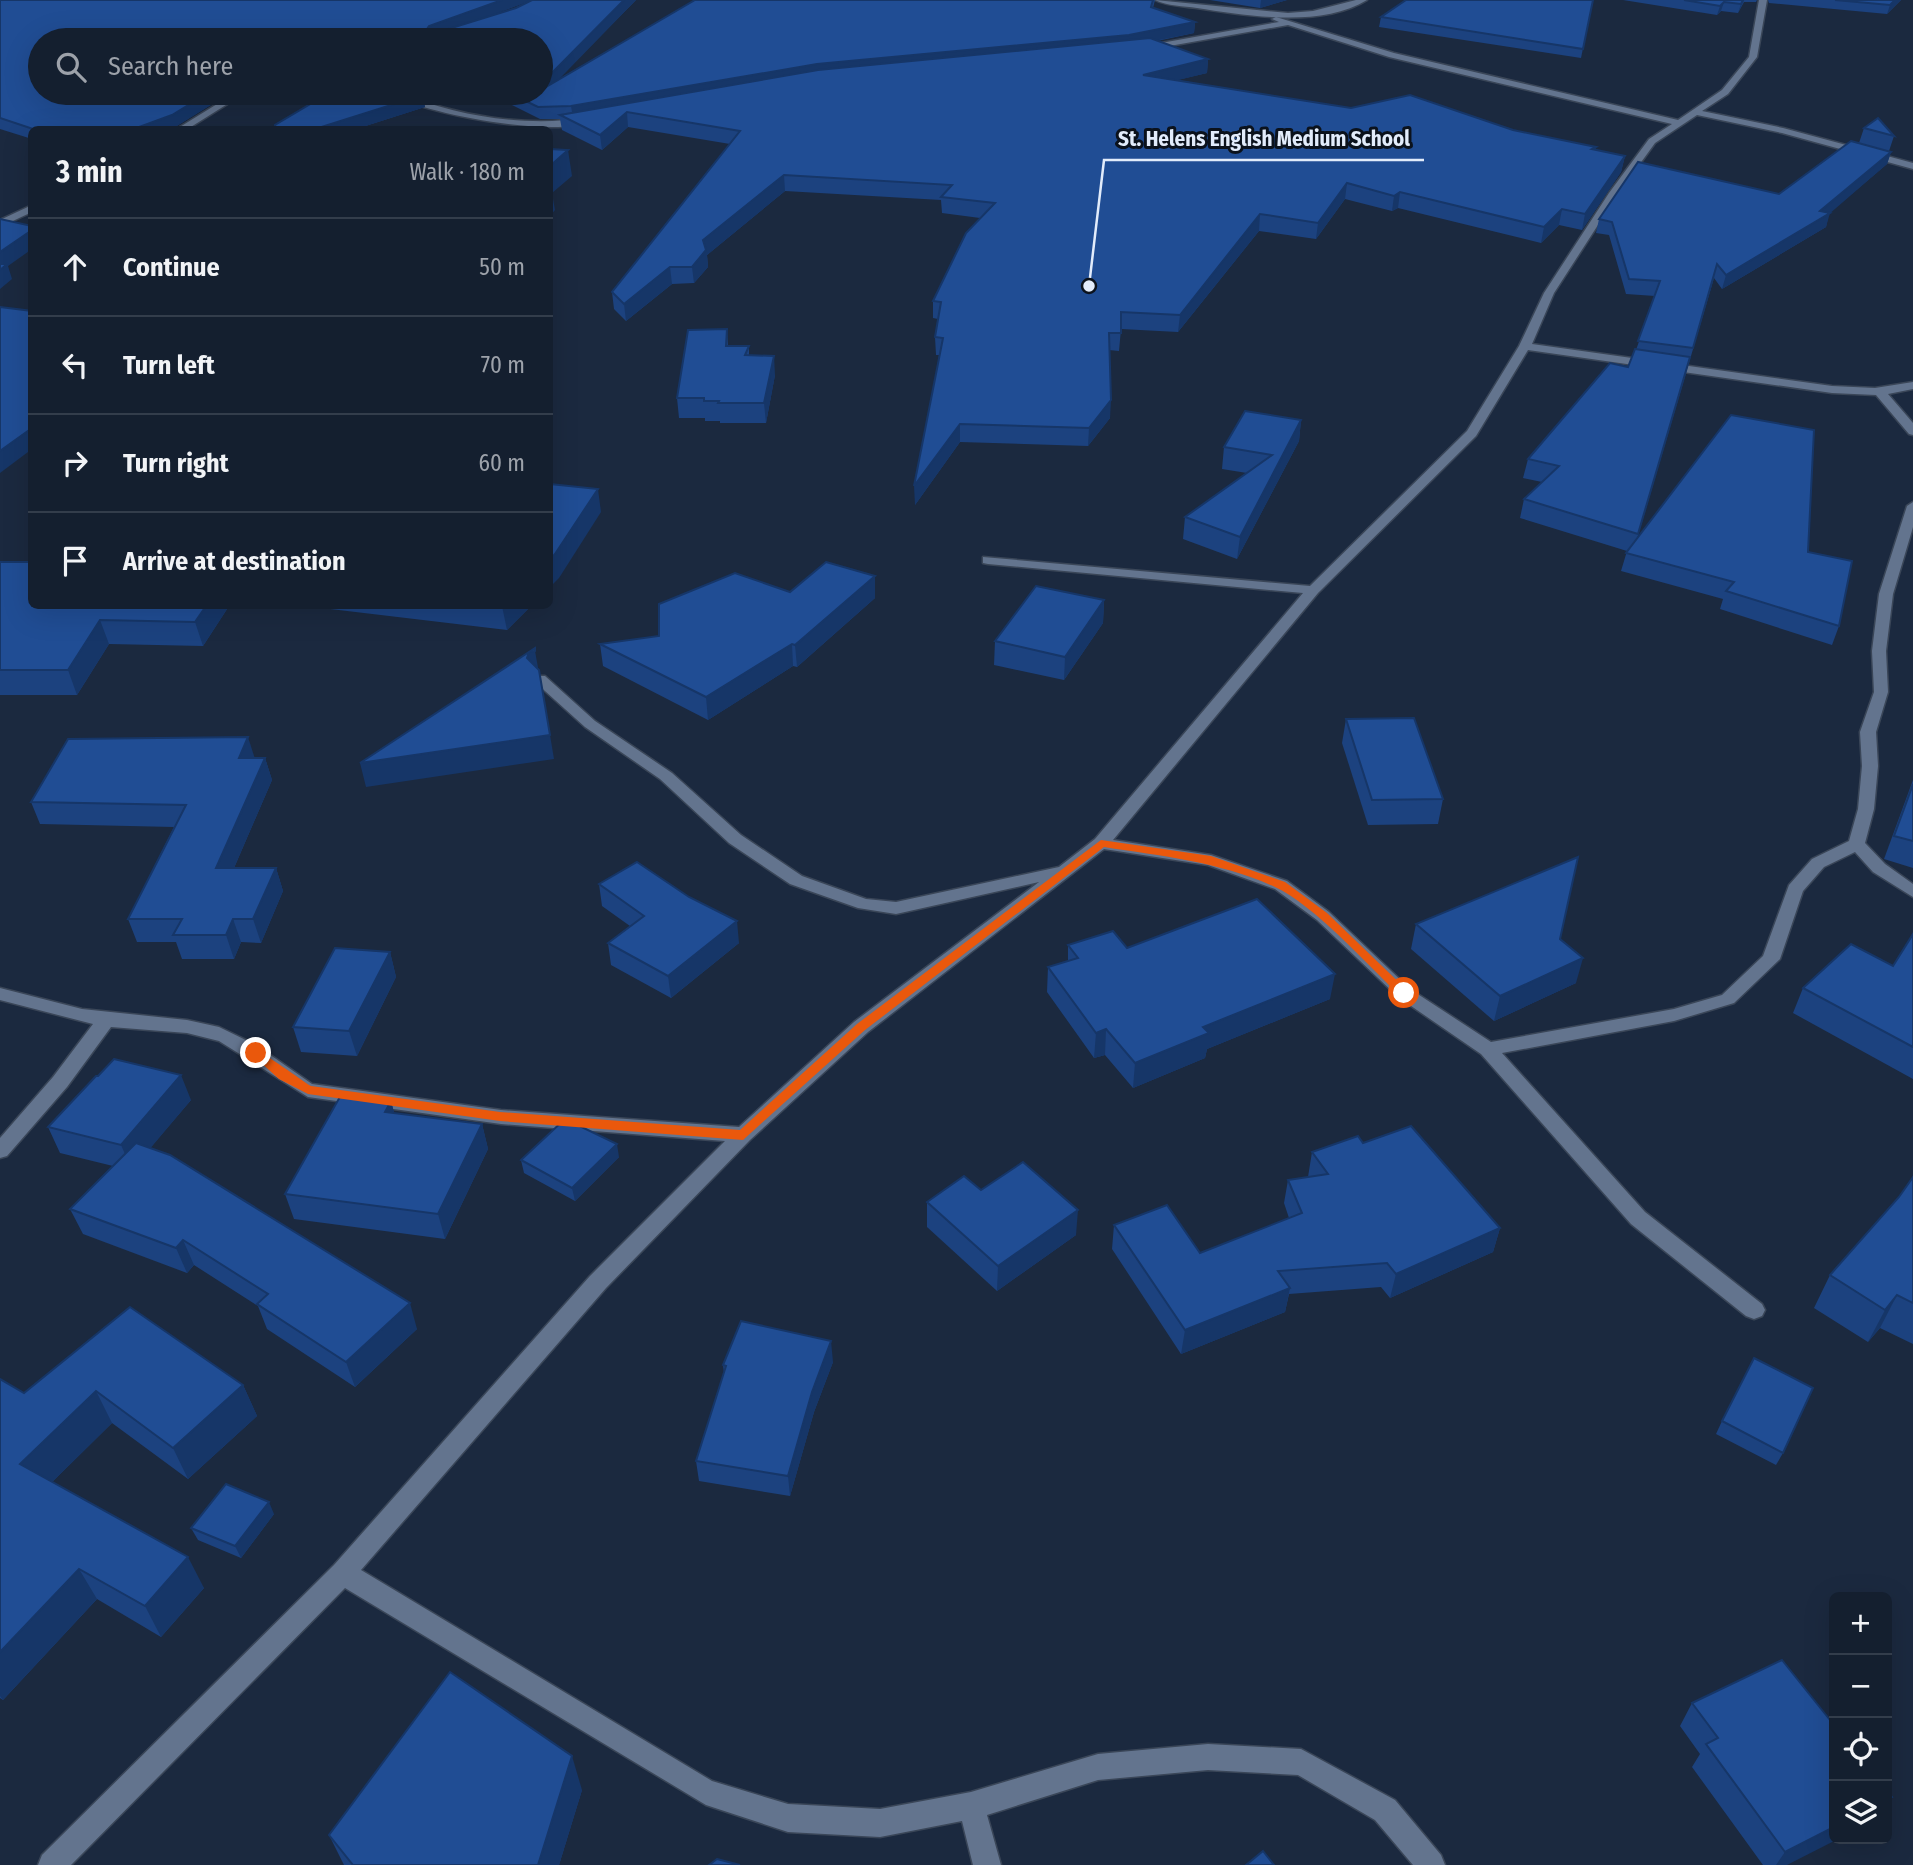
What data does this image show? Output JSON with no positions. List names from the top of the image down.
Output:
{
  "places": ["St. Helens English Medium School"],
  "page": {
    "search": "Search here",
    "heading": ["3 min", "Walk · 180 m"],
    "list": [
      ["Continue", "50 m"],
      ["Turn left", "70 m"],
      ["Turn right", "60 m"],
      "Arrive at destination"
    ],
    "map_buttons": ["+", "−"]
  }
}
